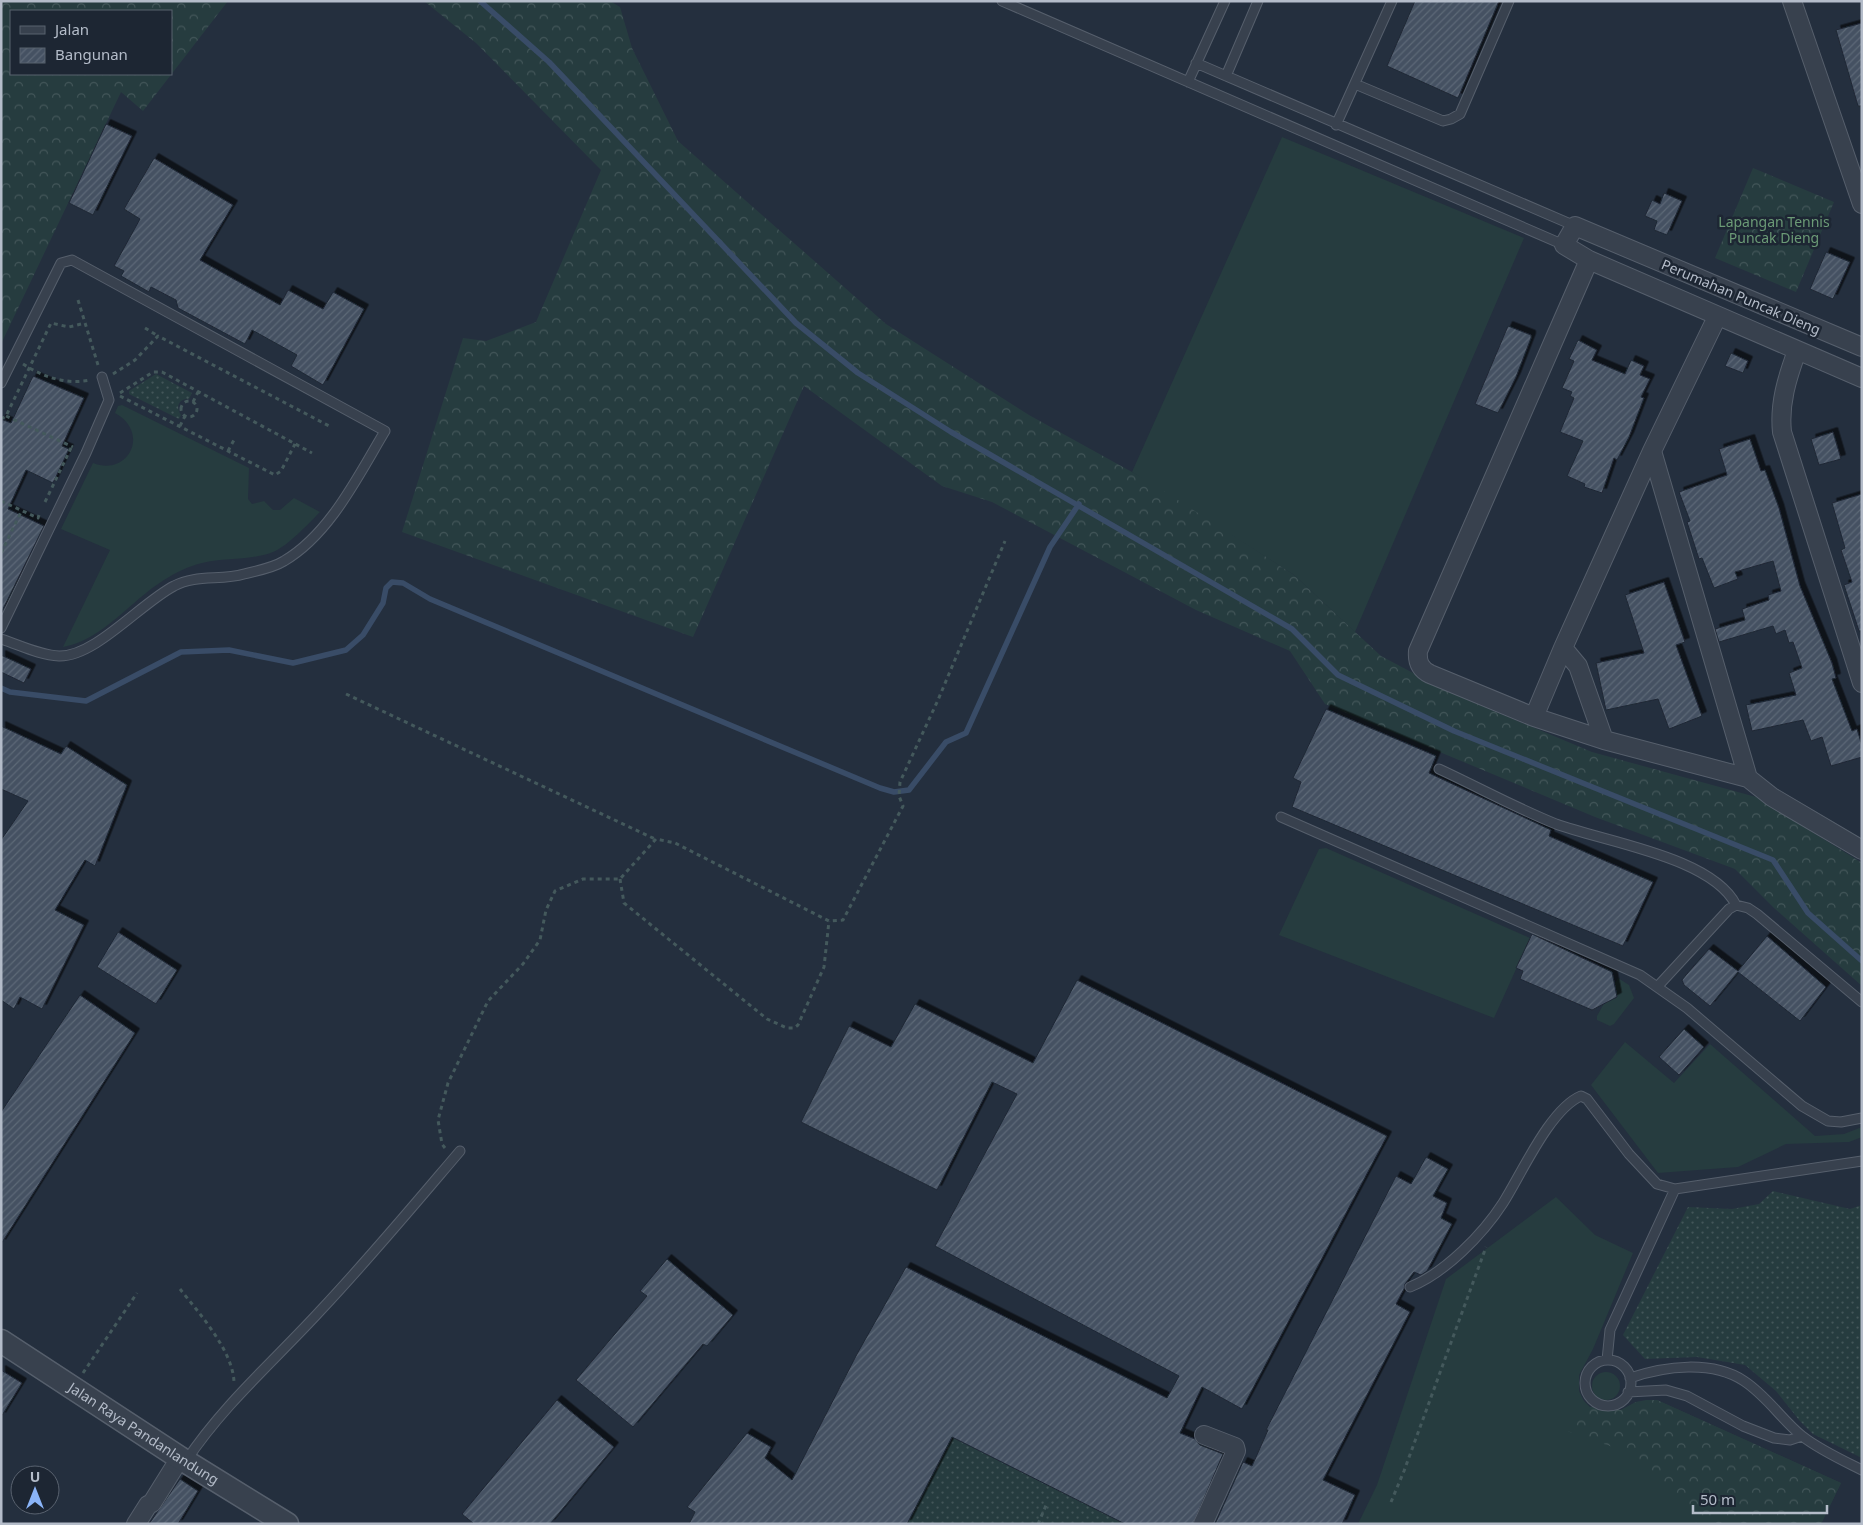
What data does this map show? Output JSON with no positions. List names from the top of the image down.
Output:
{
  "streets": {
    "street": ["Perumahan Puncak Dieng", "Jalan Raya Pandanlandung"]
  },
  "parks": ["Lapangan Tennis Puncak Dieng"],
  "legend": ["Jalan", "Bangunan"],
  "scale_bar": "50 m",
  "north": "top"
}
